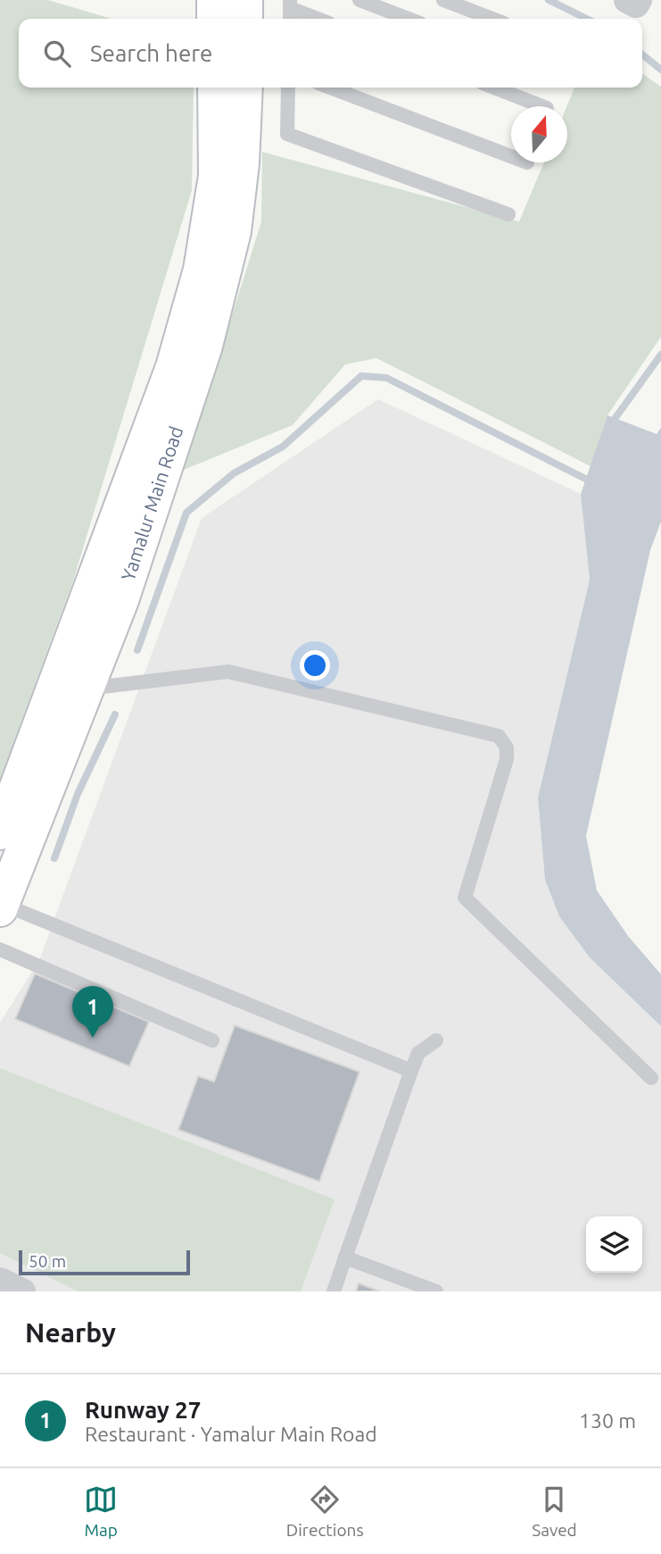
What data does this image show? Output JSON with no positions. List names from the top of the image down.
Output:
{
  "streets": {
    "street": ["Yamalur Main Road"]
  },
  "scale_bar": "50 m",
  "north": "top",
  "page": {
    "search": "Search here",
    "pins": "1",
    "scale": "50 m",
    "heading": "Nearby",
    "list": [
      {
        "mark": "1",
        "name": "Runway 27",
        "note": "Restaurant · Yamalur Main Road",
        "value": "130 m"
      }
    ],
    "nav": ["Map", "Directions", "Saved"]
  }
}
